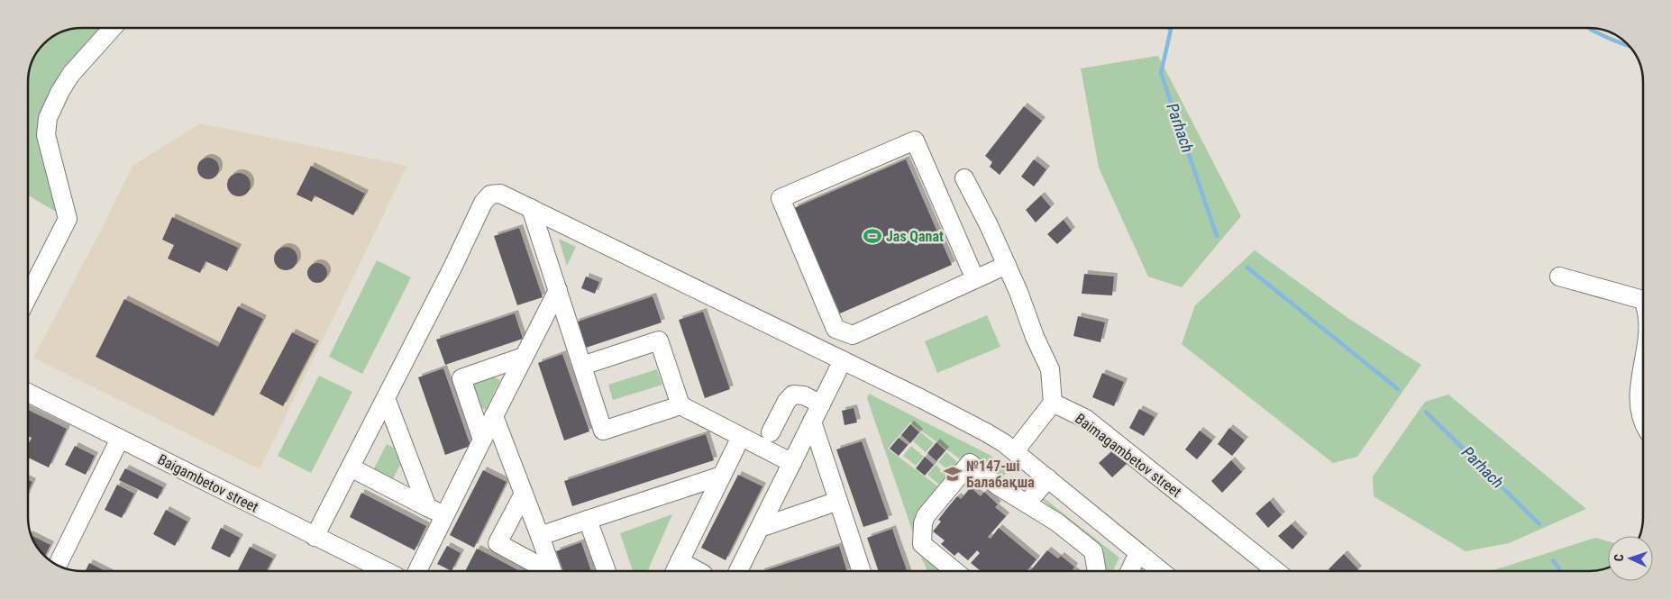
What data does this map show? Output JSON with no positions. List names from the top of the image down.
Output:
{
  "streets": {
    "street": ["Baimagambetov street", "Baigambetov street"]
  },
  "water": ["Parhach"],
  "places": {
    "sports": ["Jas Qanat"],
    "school or university": ["№147-ші Балабақша"]
  },
  "north": "left"
}
